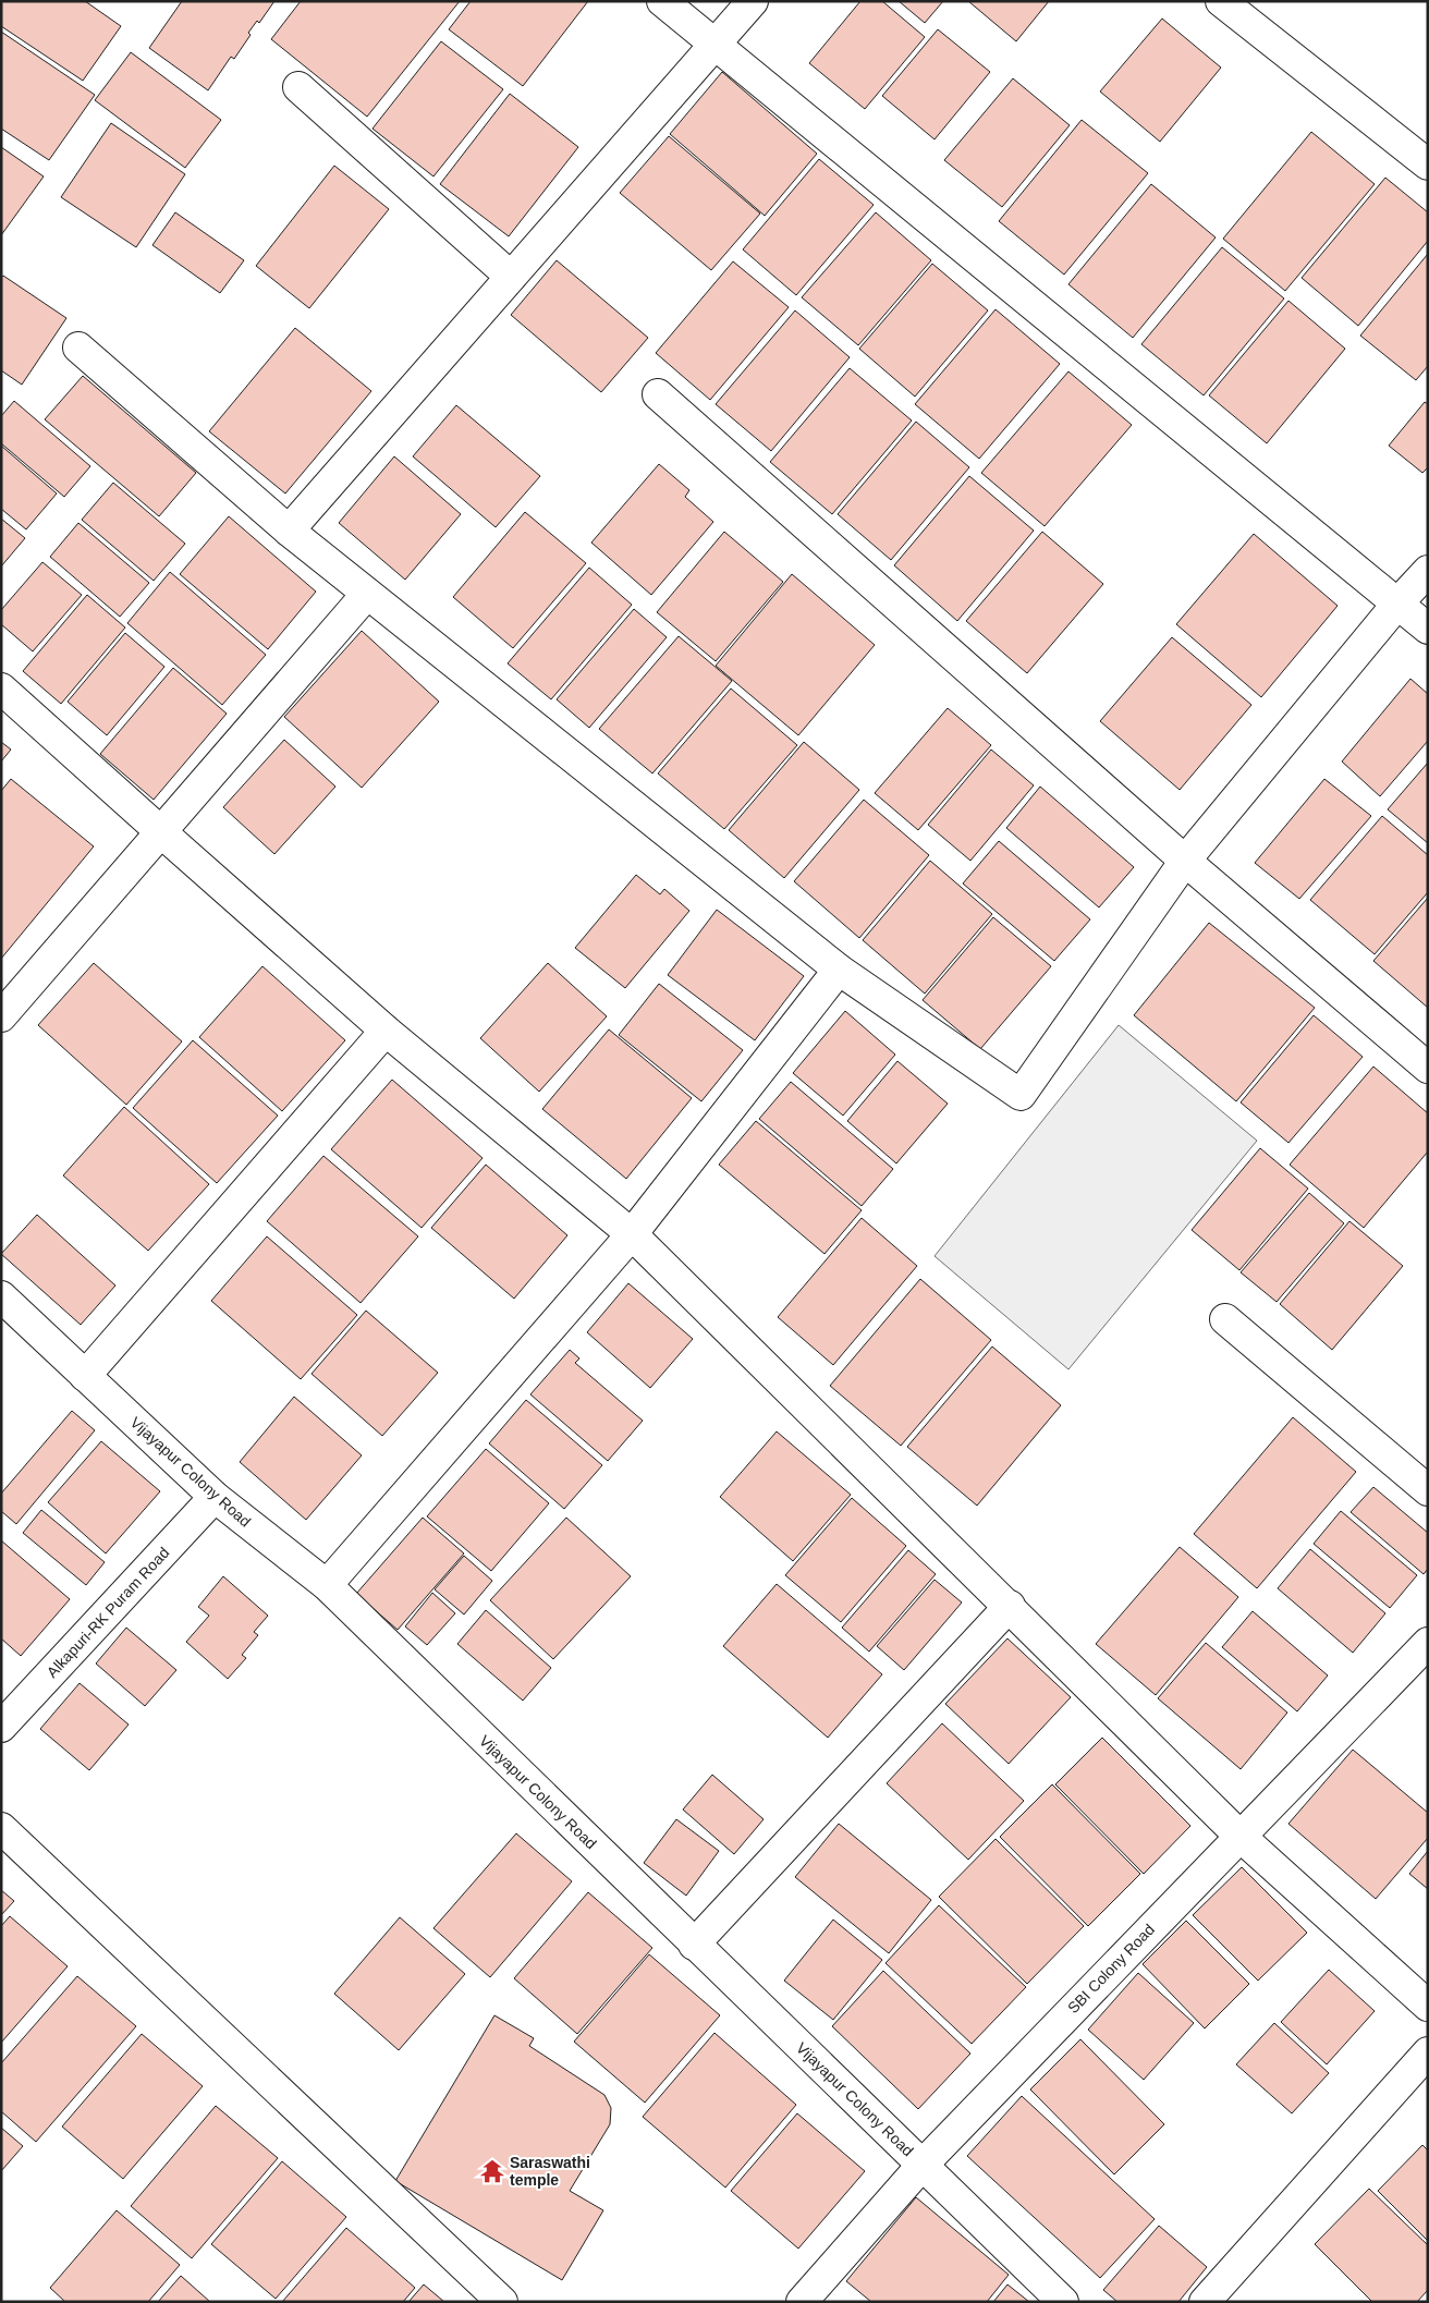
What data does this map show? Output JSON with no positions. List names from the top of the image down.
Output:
{
  "streets": {
    "street": ["Vijayapur Colony Road", "Alkapuri-RK Puram Road", "SBI Colony Road"]
  },
  "crossings": [
    ["Vijayapur Colony Road", "Alkapuri-RK Puram Road"],
    ["Vijayapur Colony Road", "SBI Colony Road"]
  ],
  "places": {
    "temple": ["Saraswathi temple"]
  }
}
